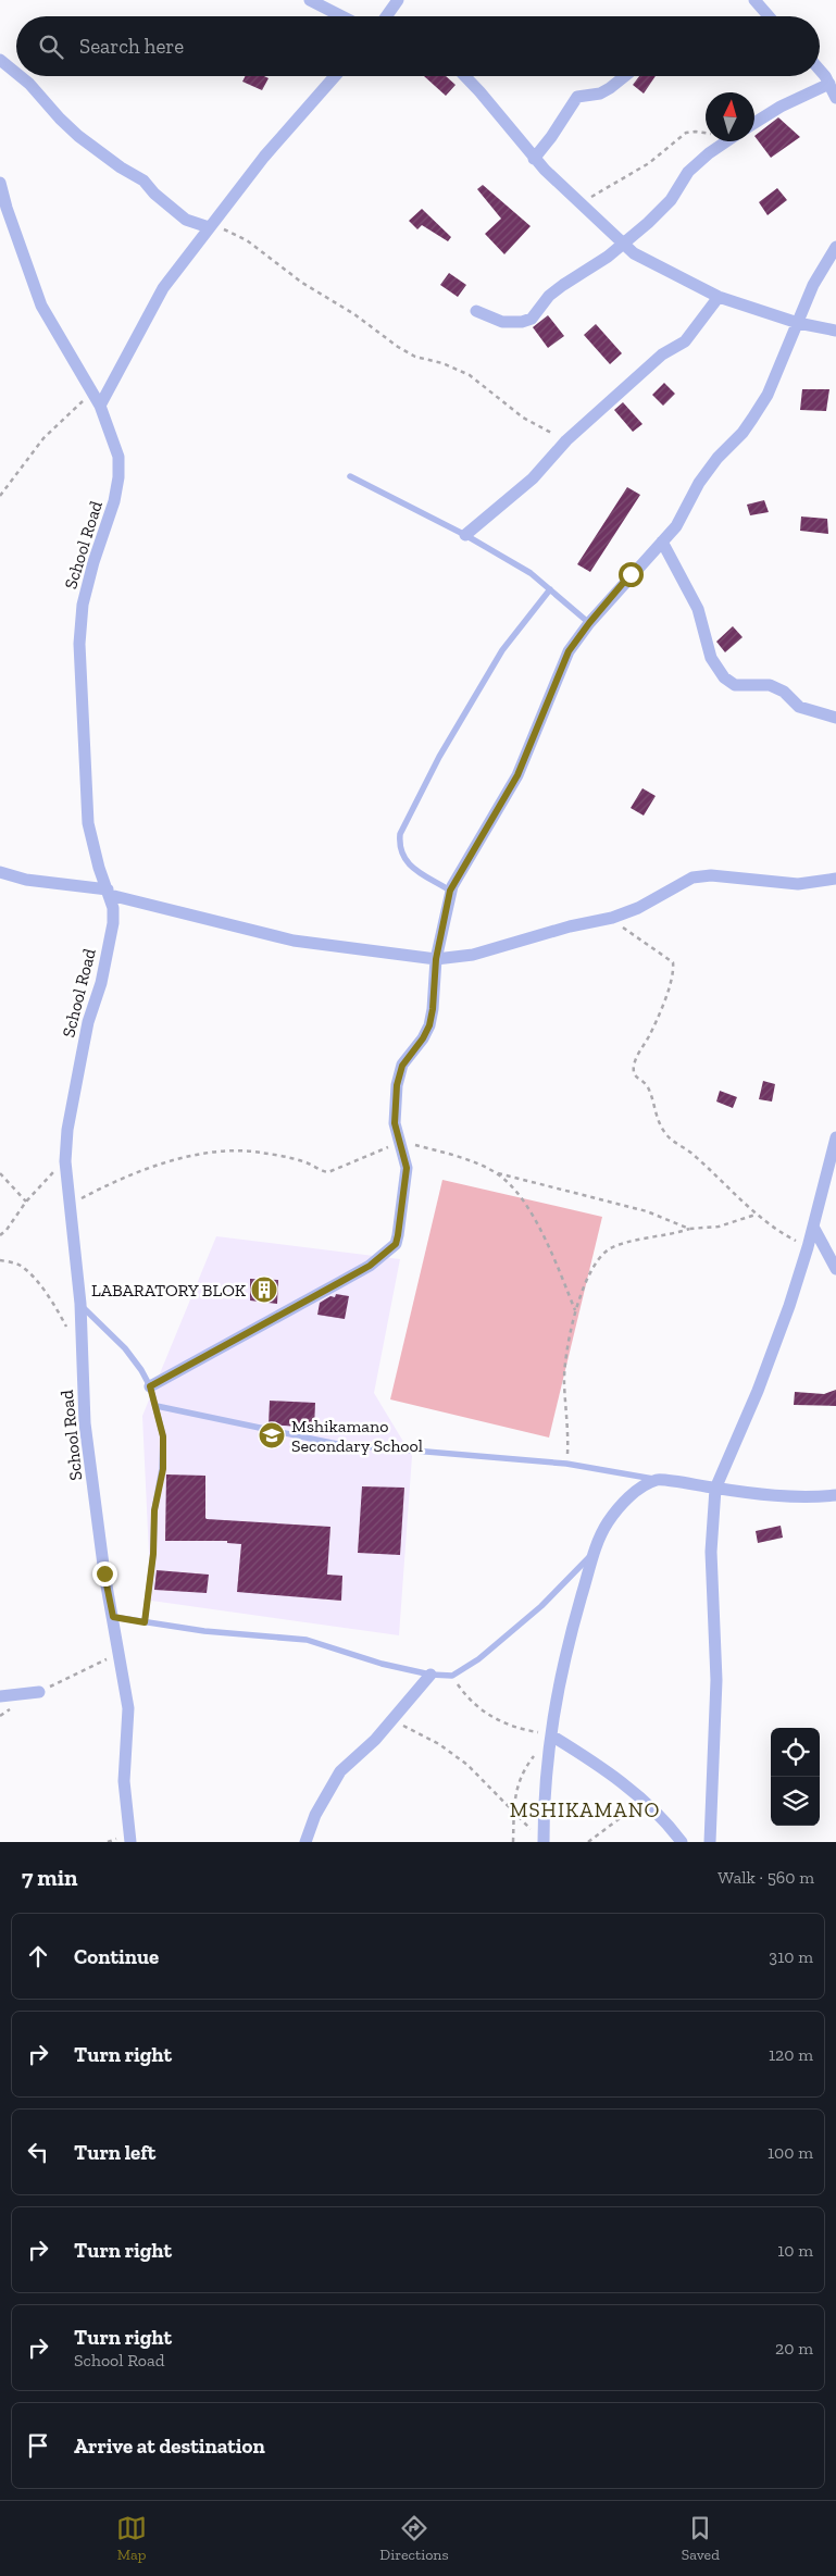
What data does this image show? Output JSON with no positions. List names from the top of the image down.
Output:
{
  "streets": {
    "street": ["School Road"]
  },
  "districts": ["MSHIKAMANO"],
  "places": {
    "building": ["LABARATORY BLOK"],
    "school or university": ["Mshikamano Secondary School"]
  },
  "north": "top",
  "page": {
    "search": "Search here",
    "heading": ["7 min", "Walk · 560 m"],
    "list": [
      ["Continue", "310 m"],
      ["Turn right", "120 m"],
      ["Turn left", "100 m"],
      ["Turn right", "10 m"],
      ["Turn right", "School Road", "20 m"],
      "Arrive at destination"
    ],
    "nav": ["Map", "Directions", "Saved"]
  }
}
